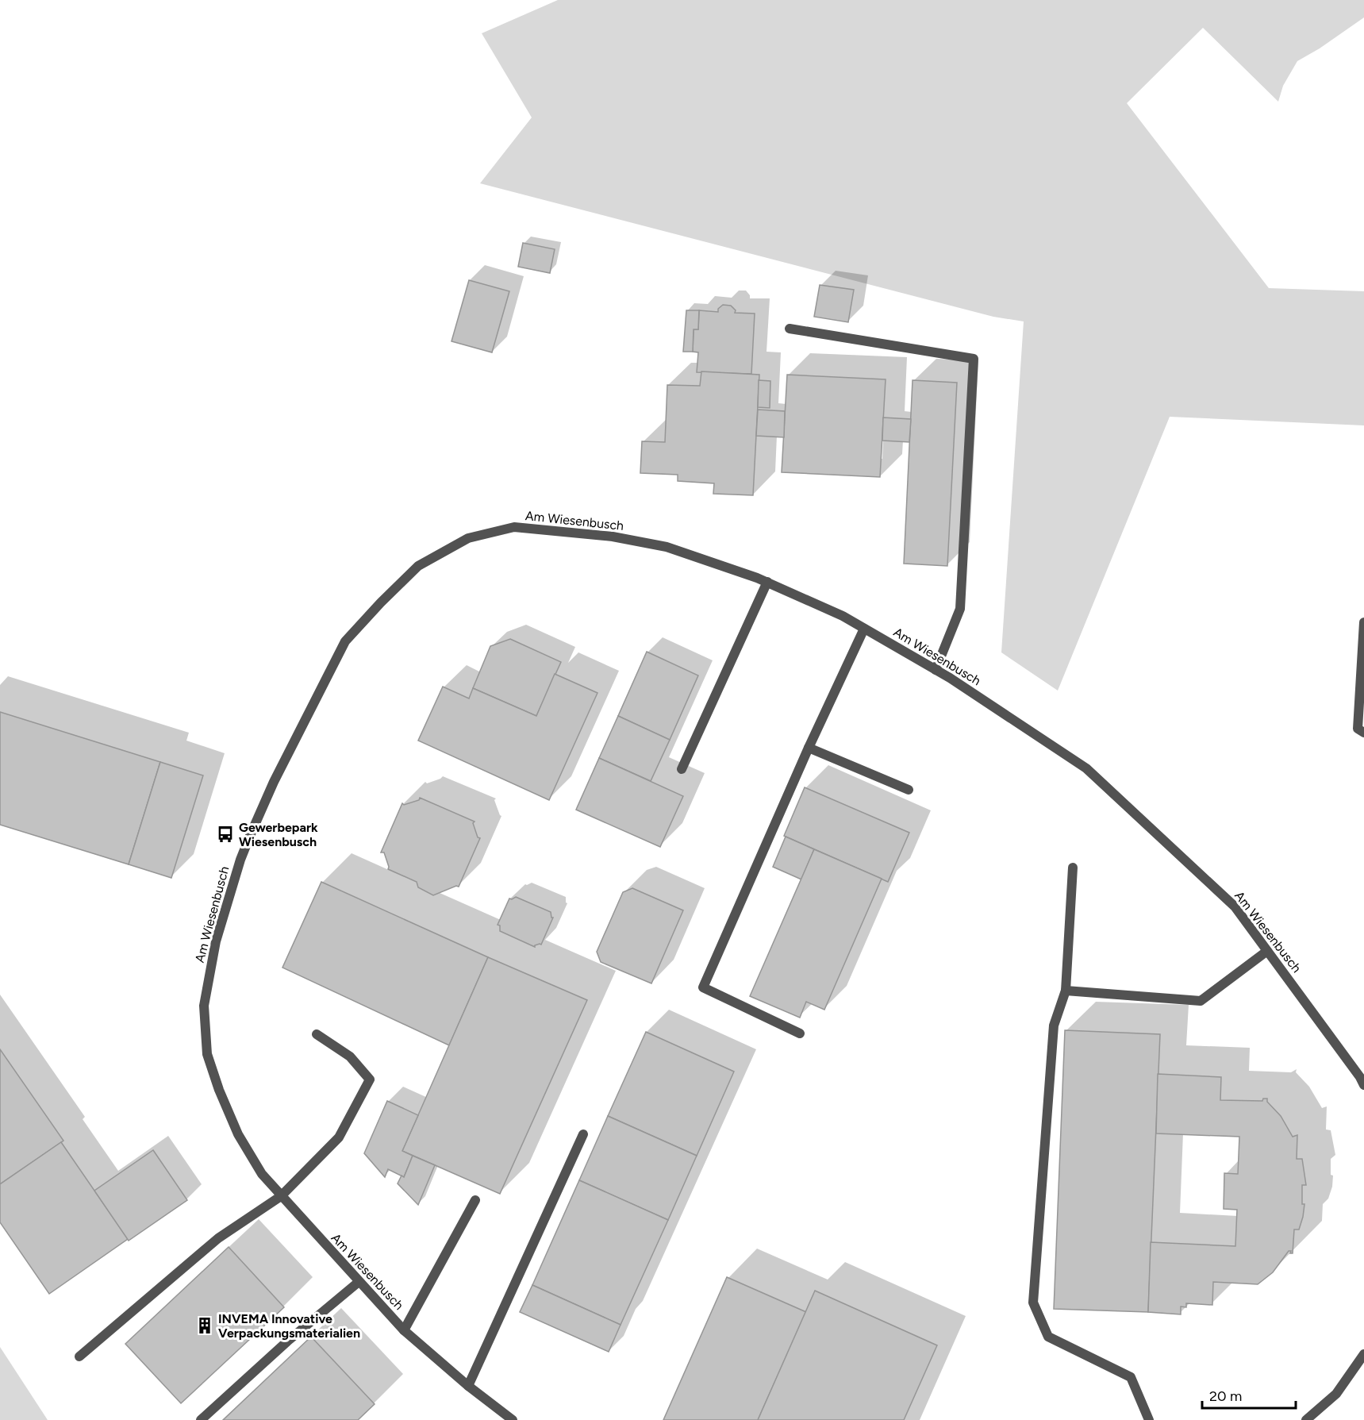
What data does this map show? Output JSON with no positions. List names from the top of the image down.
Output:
{
  "streets": {
    "street": ["Am Wiesenbusch"]
  },
  "places": {
    "bus stop": ["Gewerbepark Wiesenbusch"],
    "building": ["INVEMA Innovative Verpackungsmaterialien"]
  },
  "scale_bar": "20 m"
}
